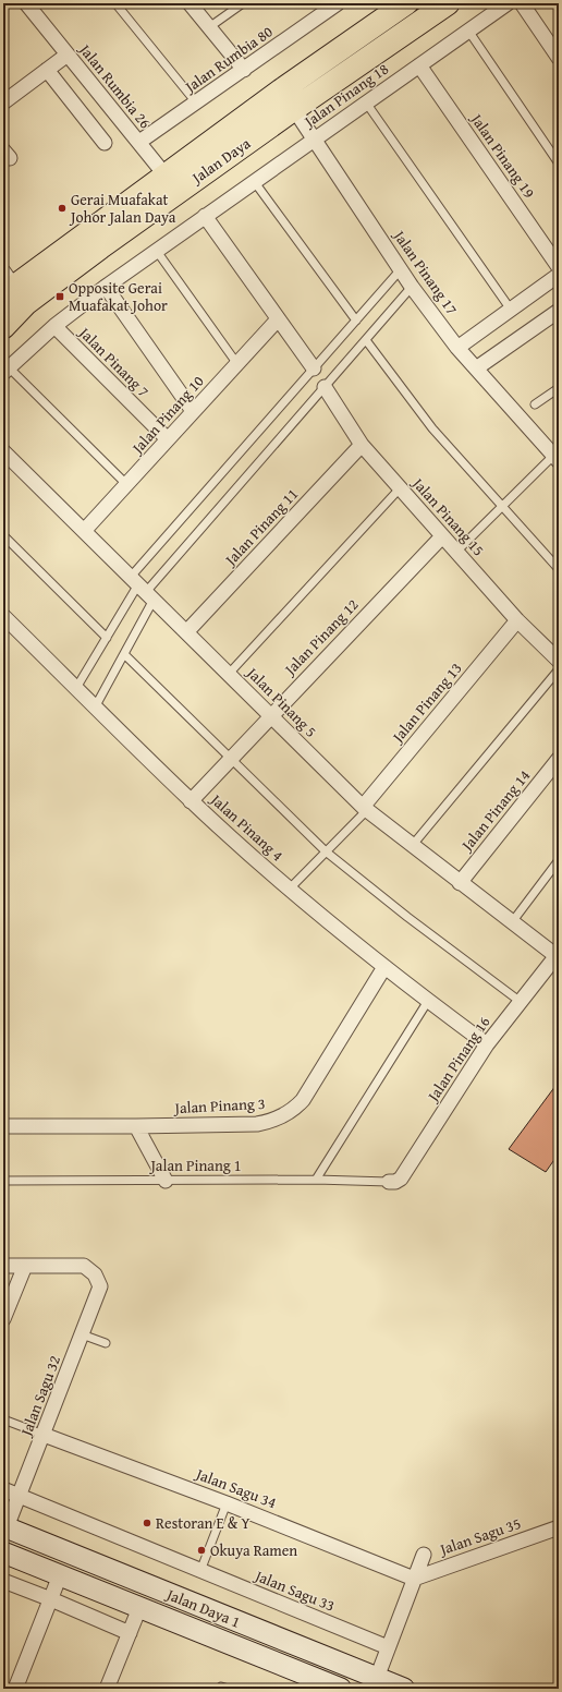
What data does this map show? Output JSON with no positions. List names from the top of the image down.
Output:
{
  "streets": {
    "main road": ["Jalan Daya", "Jalan Daya 1"],
    "street": [
      "Jalan Rumbia 80",
      "Jalan Rumbia 26",
      "Jalan Pinang 18",
      "Jalan Pinang 19",
      "Jalan Pinang 17",
      "Jalan Pinang 7",
      "Jalan Pinang 10",
      "Jalan Pinang 15",
      "Jalan Pinang 11",
      "Jalan Pinang 12",
      "Jalan Pinang 5",
      "Jalan Pinang 13",
      "Jalan Pinang 14",
      "Jalan Pinang 4",
      "Jalan Pinang 16",
      "Jalan Pinang 3",
      "Jalan Sagu 32",
      "Jalan Sagu 34",
      "Jalan Sagu 35",
      "Jalan Sagu 33"
    ],
    "lane": ["Jalan Pinang 1"]
  },
  "crossings": [
    ["Jalan Rumbia 80", "Jalan Rumbia 26"],
    ["Jalan Rumbia 26", "Jalan Daya"],
    ["Jalan Pinang 18", "Jalan Pinang 19"],
    ["Jalan Pinang 18", "Jalan Pinang 17"],
    ["Jalan Pinang 18", "Jalan Pinang 7"],
    ["Jalan Daya", "Jalan Pinang 17"],
    ["Jalan Pinang 7", "Jalan Pinang 10"],
    ["Jalan Pinang 10", "Jalan Pinang 5"],
    ["Jalan Pinang 15", "Jalan Pinang 11"],
    ["Jalan Pinang 15", "Jalan Pinang 12"],
    ["Jalan Pinang 15", "Jalan Pinang 13"],
    ["Jalan Pinang 11", "Jalan Pinang 5"],
    ["Jalan Pinang 12", "Jalan Pinang 5"],
    ["Jalan Pinang 12", "Jalan Pinang 4"],
    ["Jalan Pinang 5", "Jalan Pinang 13"],
    ["Jalan Pinang 5", "Jalan Pinang 14"],
    ["Jalan Pinang 5", "Jalan Pinang 16"],
    ["Jalan Pinang 4", "Jalan Pinang 16"],
    ["Jalan Pinang 4", "Jalan Pinang 3"],
    ["Jalan Pinang 16", "Jalan Pinang 1"],
    ["Jalan Sagu 32", "Jalan Sagu 34"],
    ["Jalan Sagu 32", "Jalan Sagu 33"],
    ["Jalan Sagu 32", "Jalan Daya 1"],
    ["Jalan Sagu 34", "Jalan Sagu 35"]
  ],
  "places": {
    "other": ["Gerai Muafakat Johor Jalan Daya", "Restoran E & Y", "Okuya Ramen"],
    "transit": ["Opposite Gerai Muafakat Johor"]
  }
}
